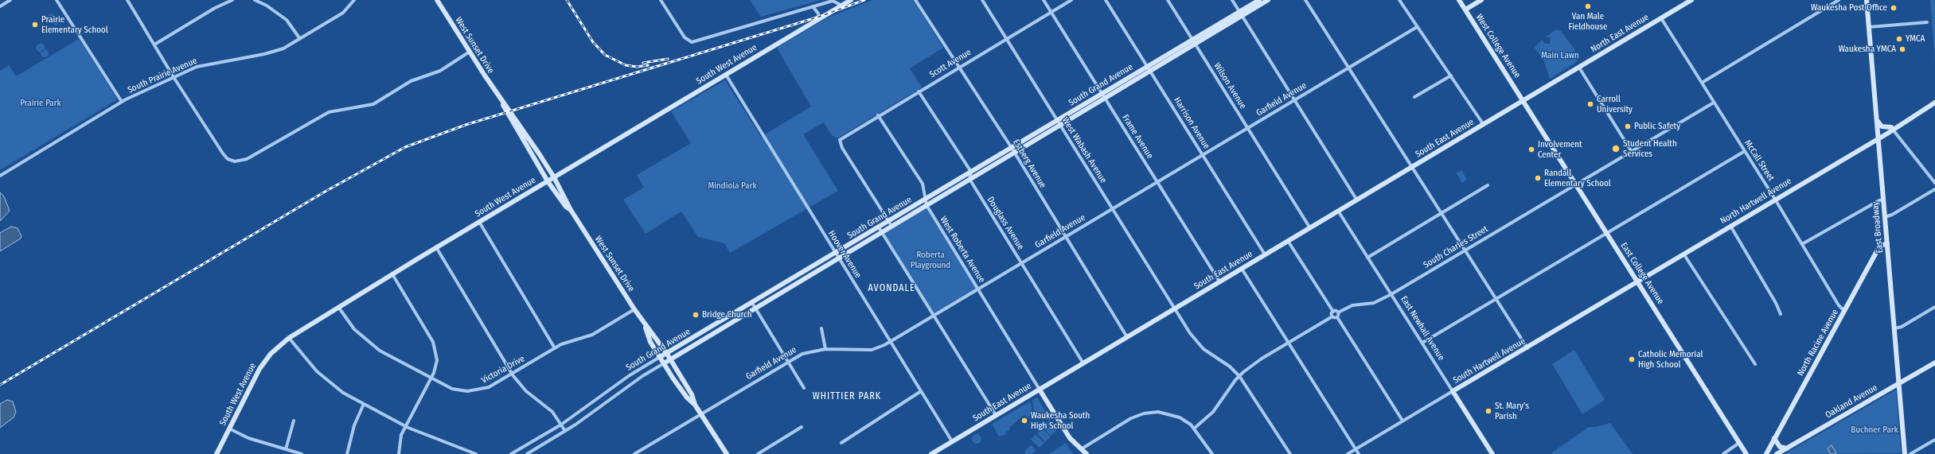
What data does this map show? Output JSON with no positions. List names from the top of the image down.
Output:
{
  "streets": {
    "street": [
      "North East Avenue",
      "West Sunset Drive",
      "West College Avenue",
      "Scott Avenue",
      "South West Avenue",
      "South Prairie Avenue",
      "South Grand Avenue",
      "Wilson Avenue",
      "Garfield Avenue",
      "Harrison Avenue",
      "Frame Avenue",
      "South East Avenue",
      "West Wabash Avenue",
      "McCall Street",
      "Estberg Avenue",
      "North Hartwell Avenue",
      "Douglass Avenue",
      "East Broadway",
      "South Charles Street",
      "West Roberta Avenue",
      "Hoover Avenue",
      "East College Avenue",
      "East Newhall Avenue",
      "North Racine Avenue",
      "South Hartwell Avenue",
      "Victoria Drive",
      "Oakland Avenue"
    ]
  },
  "crossings": [
    ["North East Avenue", "West College Avenue"],
    ["North East Avenue", "South East Avenue"],
    ["North East Avenue", "McCall Street"],
    ["North East Avenue", "East College Avenue"],
    ["West Sunset Drive", "South West Avenue"],
    ["West Sunset Drive", "South Grand Avenue"],
    ["West Sunset Drive", "Garfield Avenue"],
    ["West Sunset Drive", "Victoria Drive"],
    ["West College Avenue", "South East Avenue"],
    ["West College Avenue", "East College Avenue"],
    ["Scott Avenue", "South Grand Avenue"],
    ["Scott Avenue", "Frame Avenue"],
    ["Scott Avenue", "West Wabash Avenue"],
    ["Scott Avenue", "Estberg Avenue"],
    ["Scott Avenue", "West Roberta Avenue"],
    ["South West Avenue", "Hoover Avenue"],
    ["South West Avenue", "Victoria Drive"],
    ["South Grand Avenue", "Wilson Avenue"],
    ["South Grand Avenue", "Harrison Avenue"],
    ["South Grand Avenue", "Frame Avenue"],
    ["South Grand Avenue", "West Wabash Avenue"],
    ["South Grand Avenue", "Estberg Avenue"],
    ["South Grand Avenue", "Douglass Avenue"],
    ["South Grand Avenue", "West Roberta Avenue"],
    ["South Grand Avenue", "Hoover Avenue"],
    ["Wilson Avenue", "Garfield Avenue"],
    ["Wilson Avenue", "South East Avenue"],
    ["Garfield Avenue", "Harrison Avenue"],
    ["Garfield Avenue", "Frame Avenue"],
    ["Garfield Avenue", "West Wabash Avenue"],
    ["Garfield Avenue", "Estberg Avenue"],
    ["Garfield Avenue", "Douglass Avenue"],
    ["Garfield Avenue", "West Roberta Avenue"],
    ["Garfield Avenue", "Hoover Avenue"],
    ["Harrison Avenue", "South East Avenue"],
    ["Frame Avenue", "South East Avenue"],
    ["South East Avenue", "West Wabash Avenue"],
    ["South East Avenue", "Estberg Avenue"],
    ["South East Avenue", "Douglass Avenue"],
    ["South East Avenue", "West Roberta Avenue"],
    ["South East Avenue", "Hoover Avenue"],
    ["South East Avenue", "East College Avenue"],
    ["South East Avenue", "East Newhall Avenue"],
    ["McCall Street", "North Hartwell Avenue"],
    ["McCall Street", "South Charles Street"],
    ["McCall Street", "North Racine Avenue"],
    ["North Hartwell Avenue", "East Broadway"],
    ["North Hartwell Avenue", "East College Avenue"],
    ["North Hartwell Avenue", "South Hartwell Avenue"],
    ["East Broadway", "North Racine Avenue"],
    ["East Broadway", "Oakland Avenue"],
    ["South Charles Street", "East College Avenue"],
    ["South Charles Street", "East Newhall Avenue"],
    ["East College Avenue", "South Hartwell Avenue"],
    ["East Newhall Avenue", "South Hartwell Avenue"]
  ],
  "districts": ["AVONDALE", "WHITTIER PARK"],
  "parks": [
    "Main Lawn",
    "Prairie Park",
    "Mindiola Park",
    "Roberta Playground",
    "Buchner Park"
  ],
  "places": [
    "Van Male Fieldhouse",
    "Waukesha Post Office",
    "Prairie Elementary School",
    "YMCA",
    "Waukesha YMCA",
    "Carroll University",
    "Public Safety",
    "Student Health Services",
    "Involvement Center",
    "Randall Elementary School",
    "Bridge Church",
    "Catholic Memorial High School",
    "St. Mary’s Parish",
    "Waukesha South High School"
  ]
}
